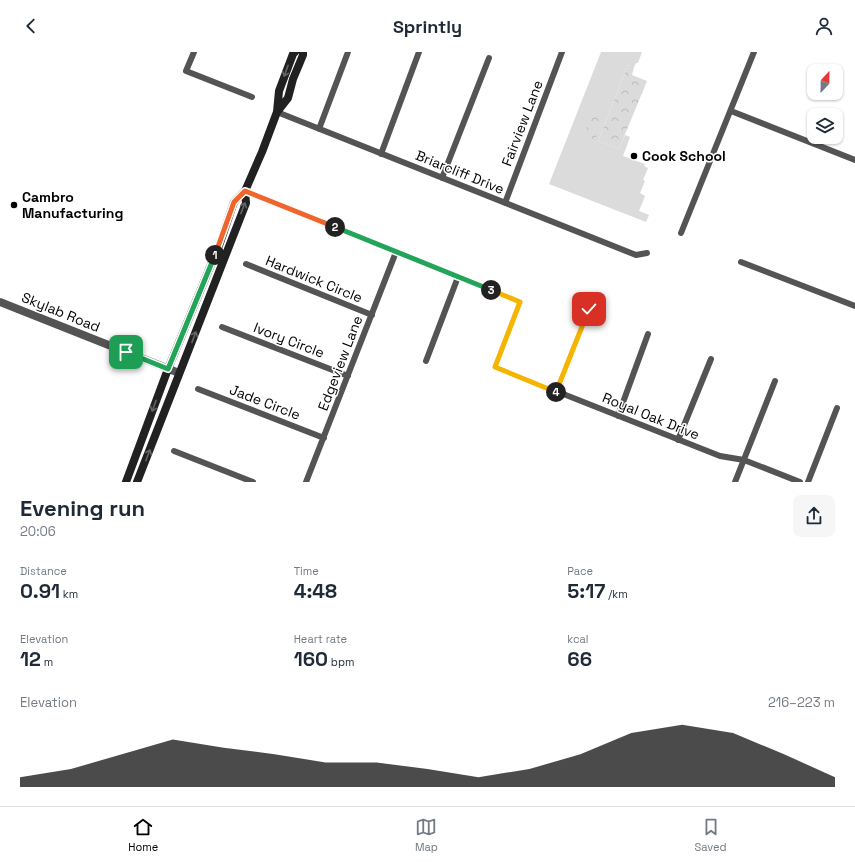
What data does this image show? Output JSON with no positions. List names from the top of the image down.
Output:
{
  "streets": {
    "street": [
      "Fairview Lane",
      "Briarcliff Drive",
      "Hardwick Circle",
      "Skylab Road",
      "Ivory Circle",
      "Edgeview Lane",
      "Jade Circle",
      "Royal Oak Drive"
    ]
  },
  "crossings": [
    ["Fairview Lane", "Briarcliff Drive"],
    ["Hardwick Circle", "Edgeview Lane"],
    ["Ivory Circle", "Edgeview Lane"],
    ["Edgeview Lane", "Jade Circle"]
  ],
  "places": ["Cook School", "Cambro Manufacturing"],
  "north": "top",
  "page": {
    "header": "Sprintly",
    "pins": [
      "2",
      "1",
      "3",
      "4"
    ],
    "heading": ["Evening run", "20:06"],
    "stats": [
      ["Distance", "0.91 km"],
      ["Time", "4:48"],
      ["Pace", "5:17 /km"],
      ["Elevation", "12 m"],
      ["Heart rate", "160 bpm"],
      ["kcal", "66"]
    ],
    "chart": ["Elevation", "216–223 m"],
    "tabs": ["Home", "Map", "Saved"]
  }
}
